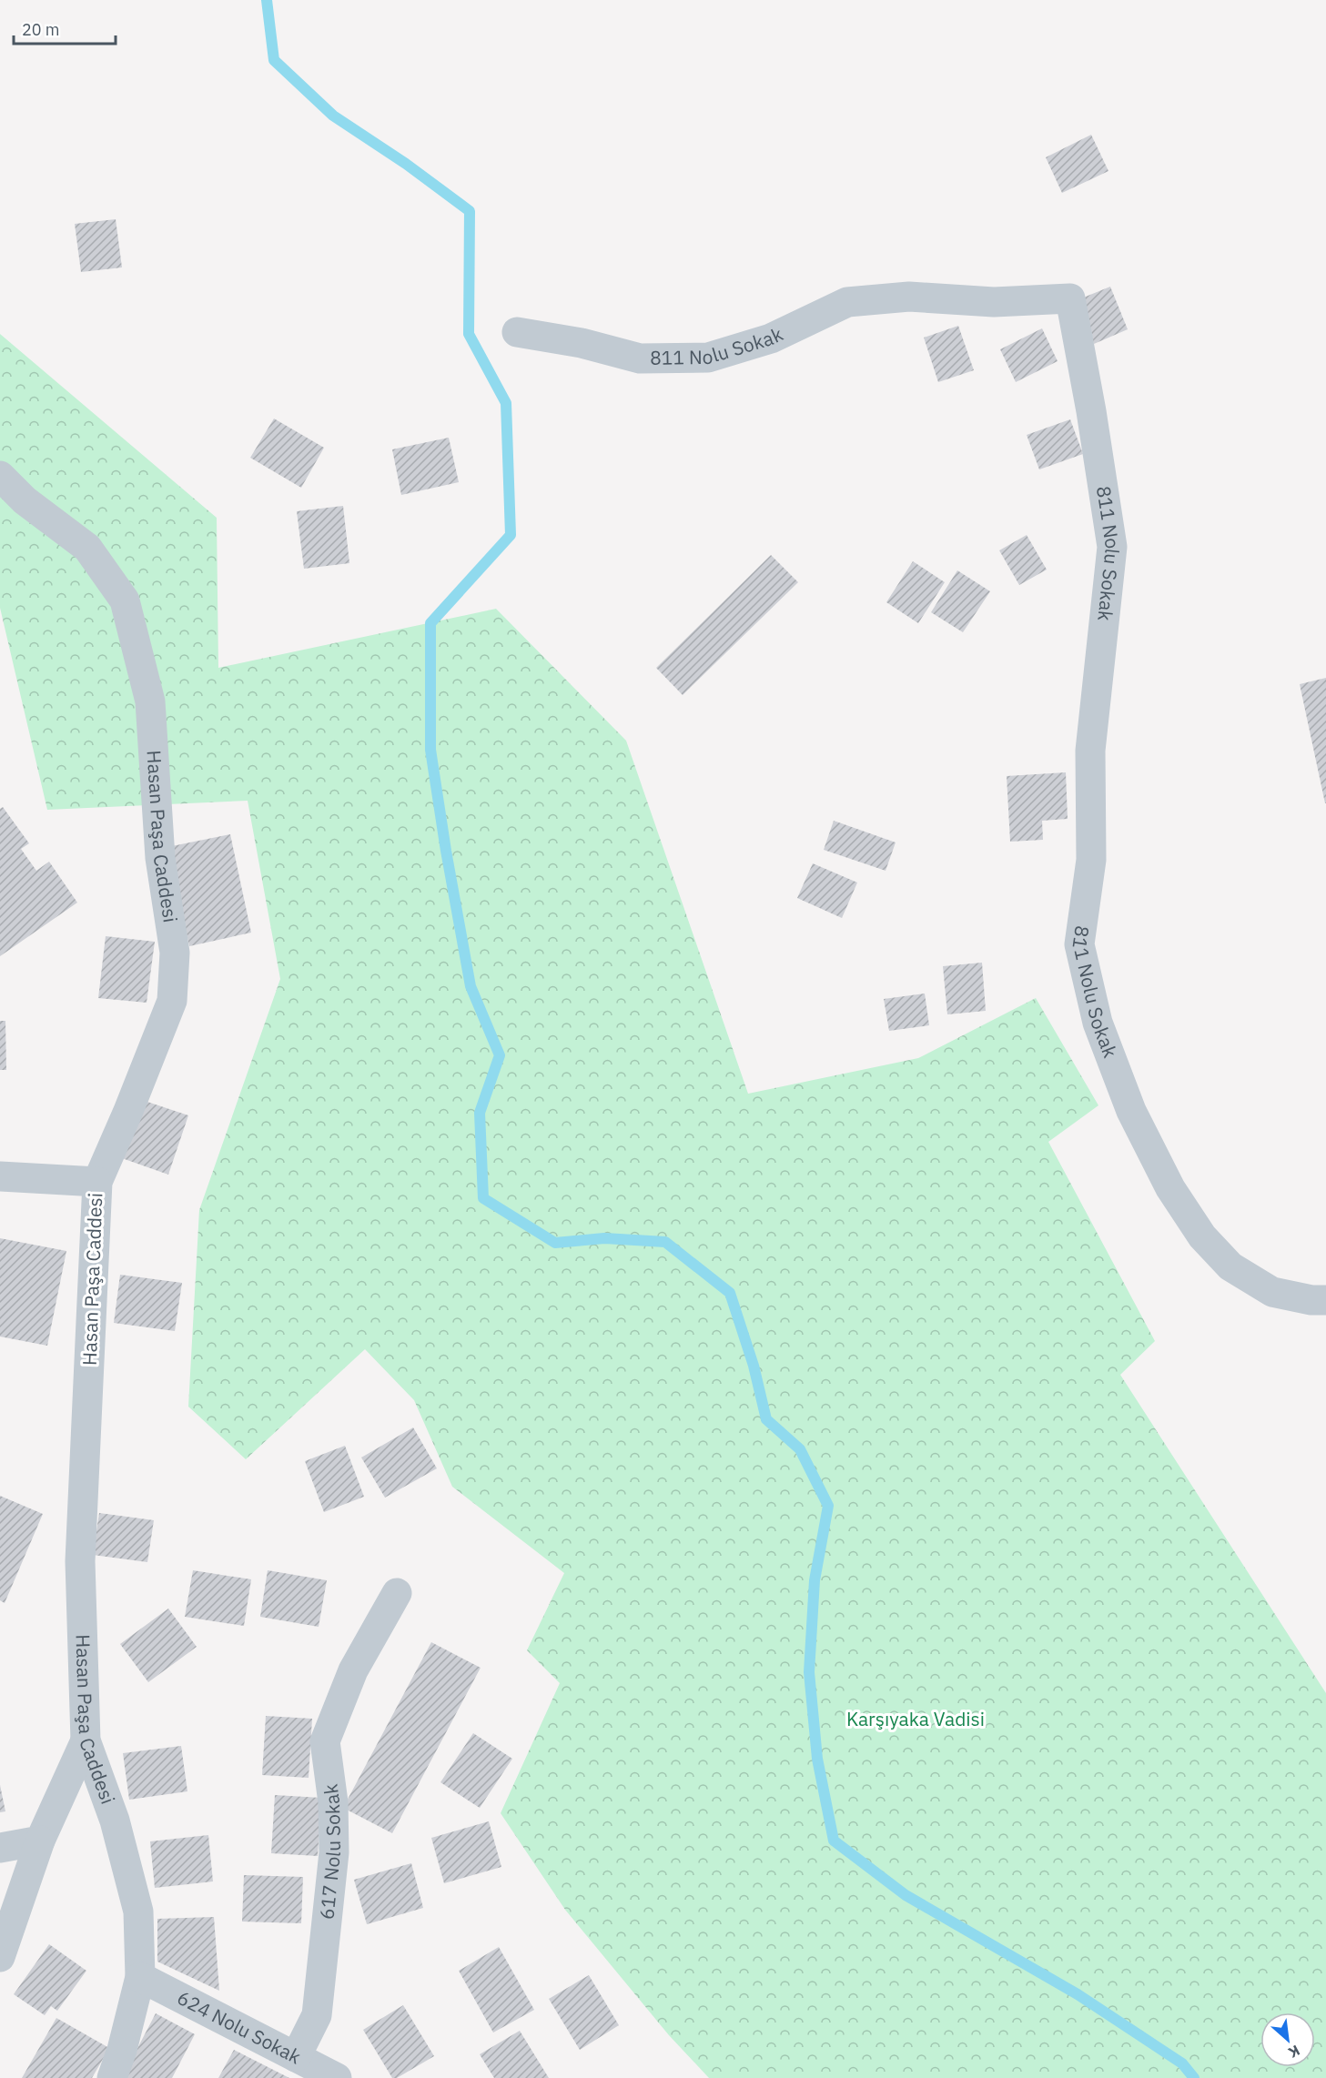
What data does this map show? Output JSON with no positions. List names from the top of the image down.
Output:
{
  "streets": {
    "street": [
      "811 Nolu Sokak",
      "Hasan Paşa Caddesi",
      "617 Nolu Sokak",
      "624 Nolu Sokak"
    ]
  },
  "crossings": [
    ["Hasan Paşa Caddesi", "624 Nolu Sokak"],
    ["617 Nolu Sokak", "624 Nolu Sokak"]
  ],
  "parks": ["Karşıyaka Vadisi"],
  "scale_bar": "20 m",
  "north": "bottom right"
}
